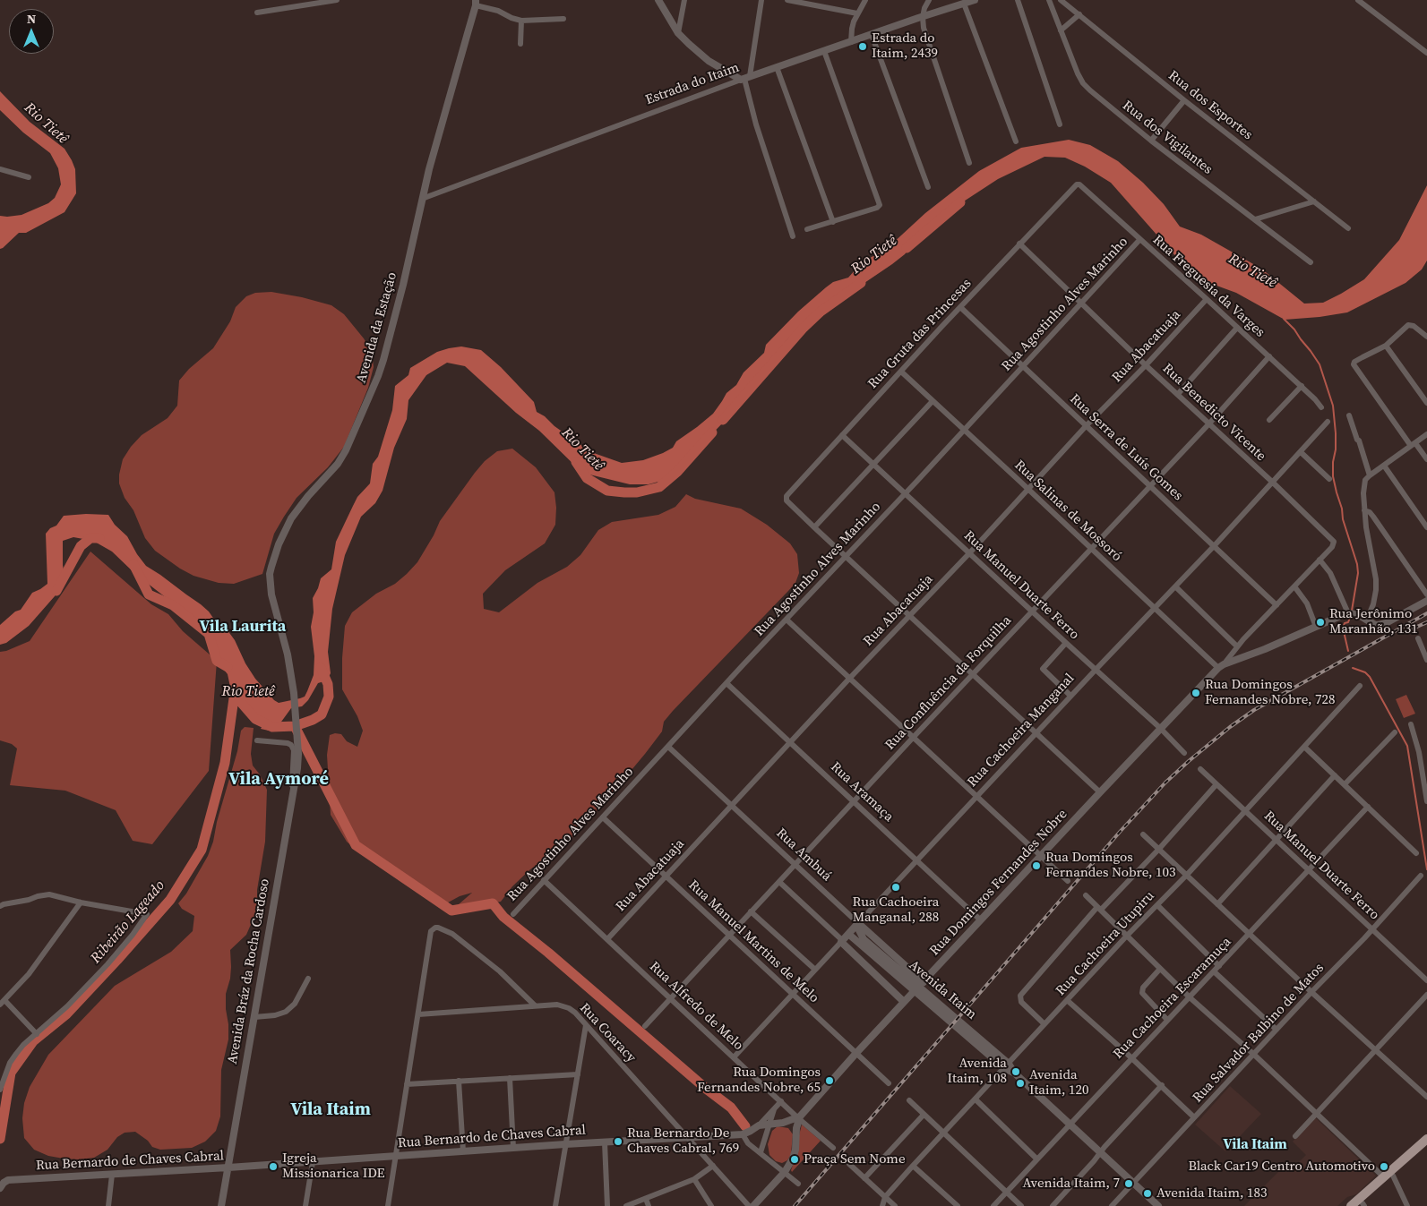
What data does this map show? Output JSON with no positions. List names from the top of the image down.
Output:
{
  "streets": {
    "street": [
      "Estrada do Itaim",
      "Rua dos Esportes",
      "Rua dos Vigilantes",
      "Rua Freguesia da Varges",
      "Rua Agostinho Alves Marinho",
      "Avenida da Estação",
      "Rua Gruta das Princesas",
      "Rua Abacatuaja",
      "Rua Benedicto Vicente",
      "Rua Serra de Luís Gomes",
      "Rua Salinas de Mossoró",
      "Rua Manuel Duarte Ferro",
      "Rua Confluência da Forquilha",
      "Rua Cachoeira Manganal",
      "Rua Aramaça",
      "Rua Ambuá",
      "Rua Domingos Fernandes Nobre",
      "Rua Manuel Martins de Melo",
      "Rua Cachoeira Utupiru",
      "Avenida Bráz da Rocha Cardoso",
      "Avenida Itaim",
      "Rua Cachoeira Escaramuça",
      "Rua Alfredo de Melo",
      "Rua Coaracy",
      "Rua Salvador Balbino de Matos",
      "Rua Bernardo de Chaves Cabral"
    ]
  },
  "crossings": [
    ["Estrada do Itaim", "Avenida da Estação"],
    ["Rua Freguesia da Varges", "Rua Agostinho Alves Marinho"],
    ["Rua Freguesia da Varges", "Rua Gruta das Princesas"],
    ["Rua Freguesia da Varges", "Rua Abacatuaja"],
    ["Rua Freguesia da Varges", "Rua Confluência da Forquilha"],
    ["Rua Agostinho Alves Marinho", "Rua Benedicto Vicente"],
    ["Rua Agostinho Alves Marinho", "Rua Serra de Luís Gomes"],
    ["Rua Agostinho Alves Marinho", "Rua Salinas de Mossoró"],
    ["Rua Agostinho Alves Marinho", "Rua Manuel Duarte Ferro"],
    ["Rua Agostinho Alves Marinho", "Rua Aramaça"],
    ["Rua Agostinho Alves Marinho", "Rua Ambuá"],
    ["Rua Agostinho Alves Marinho", "Rua Manuel Martins de Melo"],
    ["Rua Agostinho Alves Marinho", "Rua Alfredo de Melo"],
    ["Avenida da Estação", "Avenida Bráz da Rocha Cardoso"],
    ["Rua Gruta das Princesas", "Rua Benedicto Vicente"],
    ["Rua Gruta das Princesas", "Rua Serra de Luís Gomes"],
    ["Rua Gruta das Princesas", "Rua Salinas de Mossoró"],
    ["Rua Gruta das Princesas", "Rua Manuel Duarte Ferro"],
    ["Rua Abacatuaja", "Rua Benedicto Vicente"],
    ["Rua Abacatuaja", "Rua Serra de Luís Gomes"],
    ["Rua Abacatuaja", "Rua Salinas de Mossoró"],
    ["Rua Abacatuaja", "Rua Manuel Duarte Ferro"],
    ["Rua Abacatuaja", "Rua Aramaça"],
    ["Rua Abacatuaja", "Rua Ambuá"],
    ["Rua Abacatuaja", "Rua Manuel Martins de Melo"],
    ["Rua Abacatuaja", "Rua Alfredo de Melo"],
    ["Rua Benedicto Vicente", "Rua Confluência da Forquilha"],
    ["Rua Benedicto Vicente", "Rua Cachoeira Manganal"],
    ["Rua Benedicto Vicente", "Rua Domingos Fernandes Nobre"],
    ["Rua Serra de Luís Gomes", "Rua Confluência da Forquilha"],
    ["Rua Serra de Luís Gomes", "Rua Cachoeira Manganal"],
    ["Rua Serra de Luís Gomes", "Rua Domingos Fernandes Nobre"],
    ["Rua Salinas de Mossoró", "Rua Confluência da Forquilha"],
    ["Rua Salinas de Mossoró", "Rua Cachoeira Manganal"],
    ["Rua Salinas de Mossoró", "Rua Domingos Fernandes Nobre"],
    ["Rua Manuel Duarte Ferro", "Rua Confluência da Forquilha"],
    ["Rua Manuel Duarte Ferro", "Rua Cachoeira Manganal"],
    ["Rua Manuel Duarte Ferro", "Rua Domingos Fernandes Nobre"],
    ["Rua Manuel Duarte Ferro", "Rua Cachoeira Utupiru"],
    ["Rua Manuel Duarte Ferro", "Rua Cachoeira Escaramuça"],
    ["Rua Manuel Duarte Ferro", "Rua Salvador Balbino de Matos"],
    ["Rua Confluência da Forquilha", "Rua Aramaça"],
    ["Rua Confluência da Forquilha", "Rua Ambuá"],
    ["Rua Confluência da Forquilha", "Rua Manuel Martins de Melo"],
    ["Rua Confluência da Forquilha", "Rua Alfredo de Melo"],
    ["Rua Cachoeira Manganal", "Rua Aramaça"],
    ["Rua Cachoeira Manganal", "Rua Ambuá"],
    ["Rua Cachoeira Manganal", "Rua Manuel Martins de Melo"],
    ["Rua Cachoeira Manganal", "Avenida Itaim"],
    ["Rua Cachoeira Manganal", "Rua Alfredo de Melo"],
    ["Rua Aramaça", "Rua Domingos Fernandes Nobre"],
    ["Rua Ambuá", "Rua Domingos Fernandes Nobre"],
    ["Rua Ambuá", "Avenida Itaim"],
    ["Rua Domingos Fernandes Nobre", "Rua Manuel Martins de Melo"],
    ["Rua Domingos Fernandes Nobre", "Rua Alfredo de Melo"],
    ["Rua Domingos Fernandes Nobre", "Rua Bernardo de Chaves Cabral"],
    ["Rua Cachoeira Utupiru", "Avenida Itaim"],
    ["Avenida Bráz da Rocha Cardoso", "Rua Bernardo de Chaves Cabral"],
    ["Avenida Itaim", "Rua Cachoeira Escaramuça"],
    ["Avenida Itaim", "Rua Salvador Balbino de Matos"],
    ["Rua Alfredo de Melo", "Rua Bernardo de Chaves Cabral"],
    ["Rua Coaracy", "Rua Bernardo de Chaves Cabral"]
  ],
  "districts": [
    "Vila Laurita",
    "Vila Aymoré",
    "Vila Itaim",
    "Vila Itaim"
  ],
  "water": ["Rio Tietê", "Ribeirão Lageado"],
  "places": [
    "Estrada do Itaim, 2439",
    "Rua Jerônimo Maranhão, 131",
    "Rua Domingos Fernandes Nobre, 728",
    "Rua Domingos Fernandes Nobre, 103",
    "Rua Cachoeira Manganal, 288",
    "Avenida Itaim, 108",
    "Rua Domingos Fernandes Nobre, 65",
    "Avenida Itaim, 120",
    "Rua Bernardo De Chaves Cabral, 769",
    "Praça Sem Nome",
    "Igreja Missionarica IDE",
    "Black Car19 Centro Automotivo",
    "Avenida Itaim, 7",
    "Avenida Itaim, 183"
  ],
  "north": "top"
}
